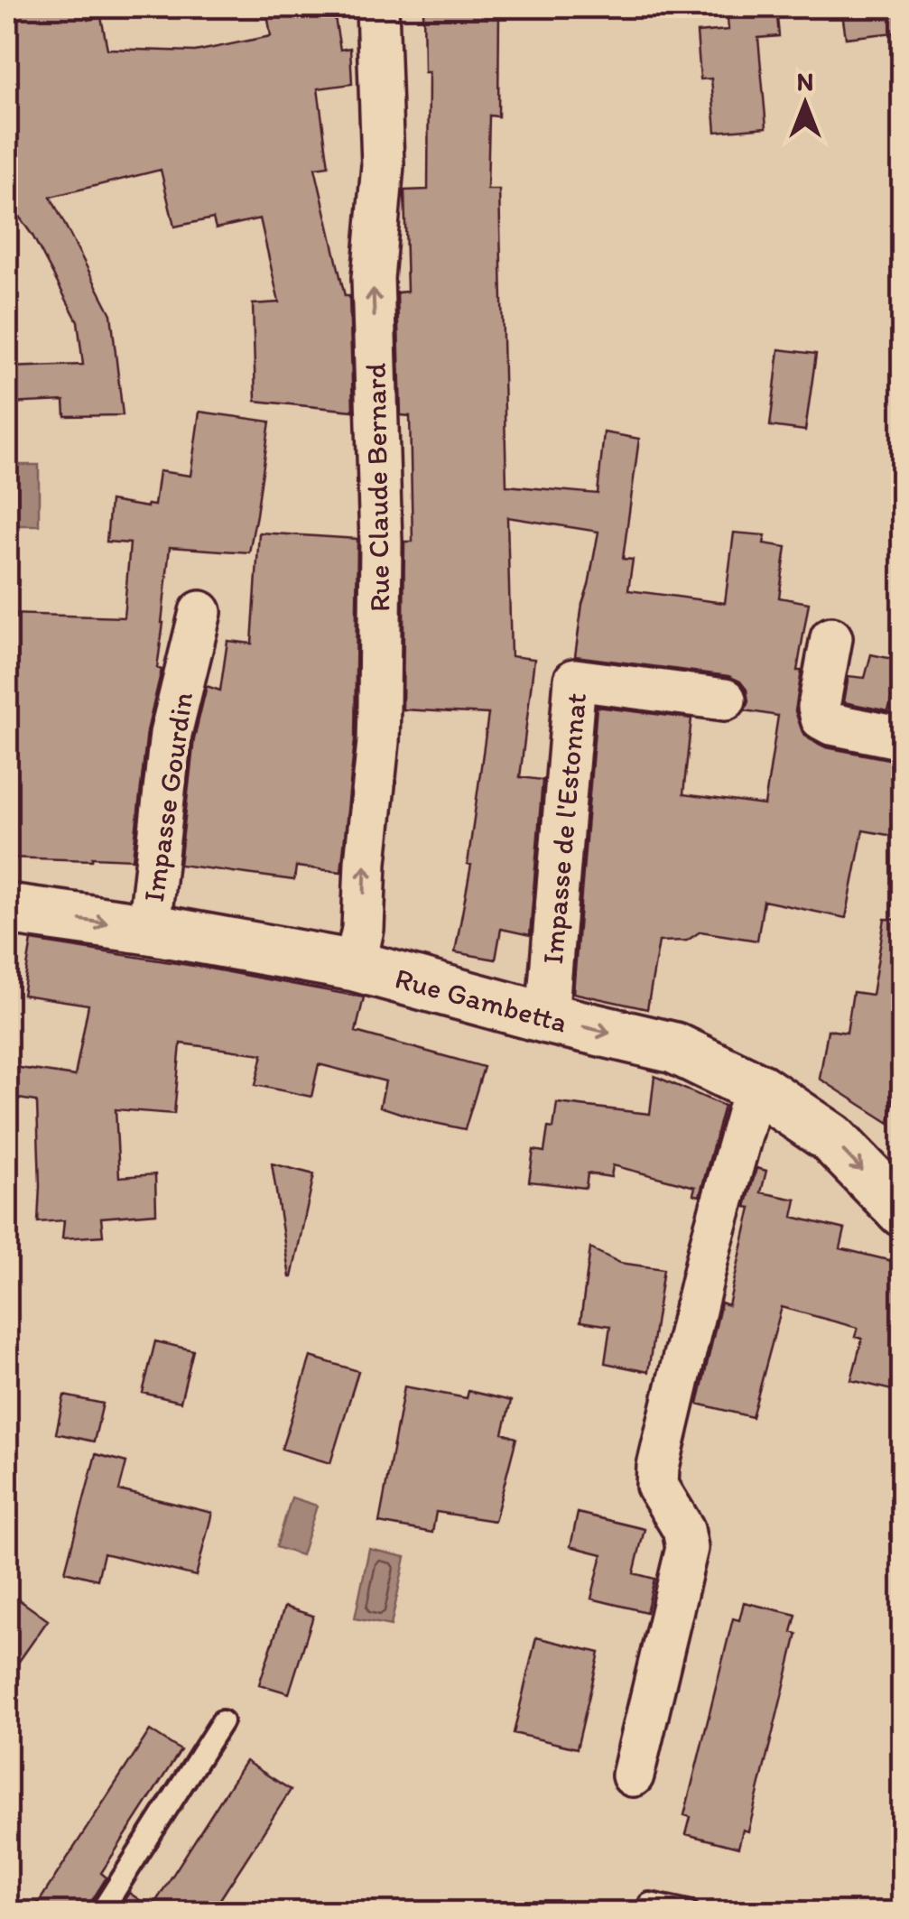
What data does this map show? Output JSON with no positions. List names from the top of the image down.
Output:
{
  "streets": {
    "street": [
      "Rue Claude Bernard",
      "Impasse Gourdin",
      "Impasse de l'Estonnat",
      "Rue Gambetta"
    ]
  },
  "crossings": [
    ["Rue Claude Bernard", "Rue Gambetta"],
    ["Impasse Gourdin", "Rue Gambetta"],
    ["Impasse de l'Estonnat", "Rue Gambetta"]
  ],
  "one_way": ["Rue Claude Bernard", "Rue Gambetta"],
  "north": "top"
}
